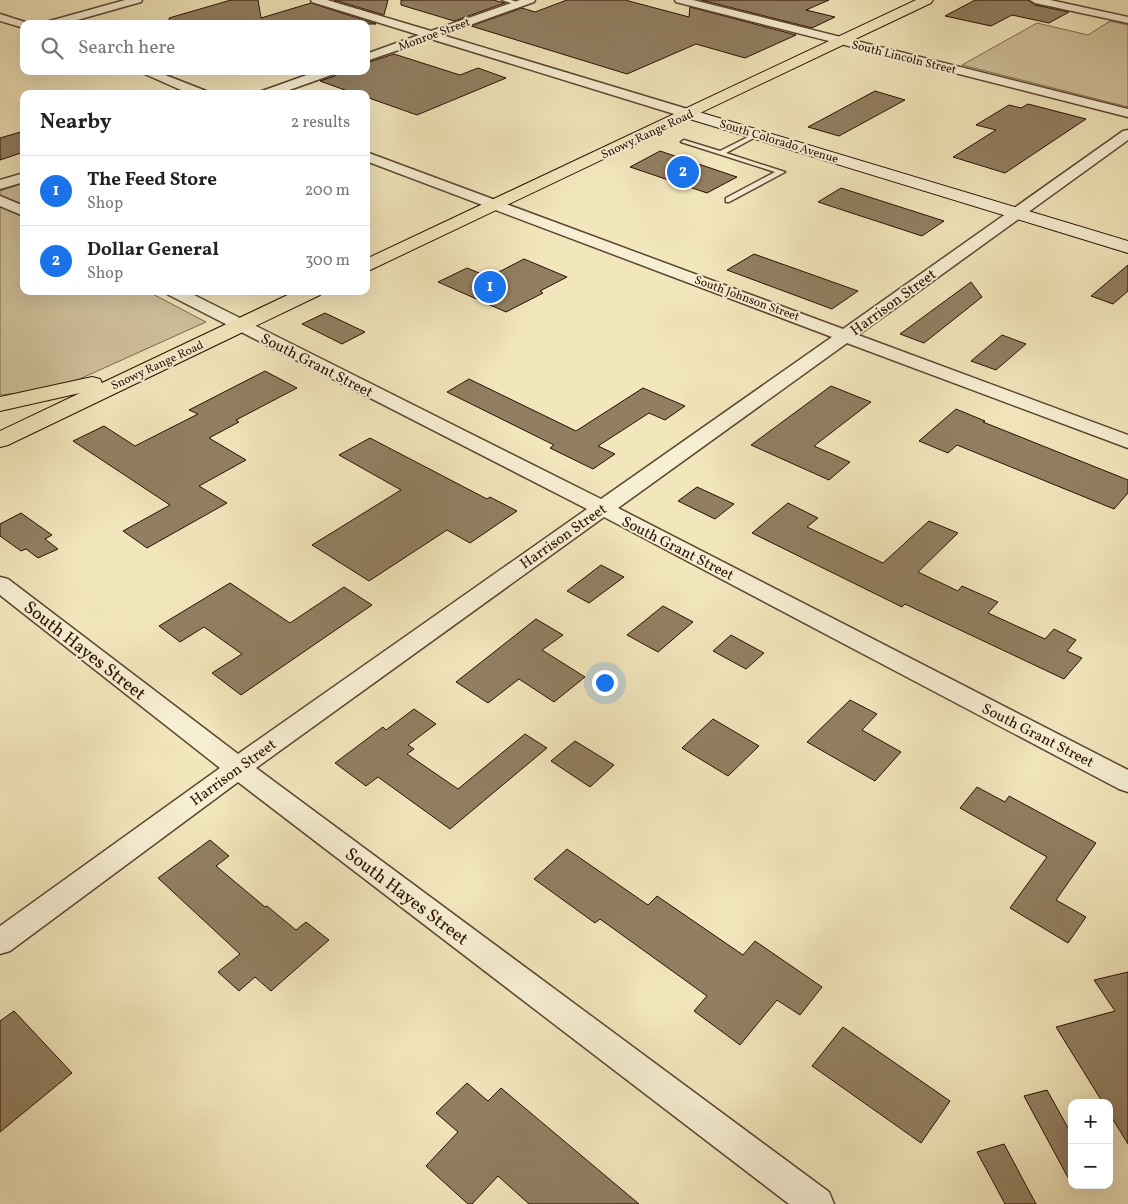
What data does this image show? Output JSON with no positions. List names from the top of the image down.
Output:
{
  "streets": {
    "main road": ["Snowy Range Road"],
    "street": [
      "Monroe Street",
      "South Lincoln Street",
      "South Colorado Avenue",
      "South Johnson Street",
      "Harrison Street",
      "South Grant Street",
      "South Hayes Street"
    ]
  },
  "crossings": [
    ["Monroe Street", "South Colorado Avenue"],
    ["South Lincoln Street", "Snowy Range Road"],
    ["Snowy Range Road", "South Colorado Avenue"],
    ["Snowy Range Road", "South Johnson Street"],
    ["Snowy Range Road", "South Grant Street"],
    ["South Colorado Avenue", "Harrison Street"],
    ["South Johnson Street", "Harrison Street"],
    ["Harrison Street", "South Grant Street"],
    ["Harrison Street", "South Hayes Street"]
  ],
  "page": {
    "search": "Search here",
    "heading": ["Nearby", "2 results"],
    "pins": ["2", "1"],
    "list": [
      {
        "mark": "1",
        "name": "The Feed Store",
        "note": "Shop",
        "value": "200 m"
      },
      {
        "mark": "2",
        "name": "Dollar General",
        "note": "Shop",
        "value": "300 m"
      }
    ],
    "map_buttons": ["+", "−"]
  }
}
